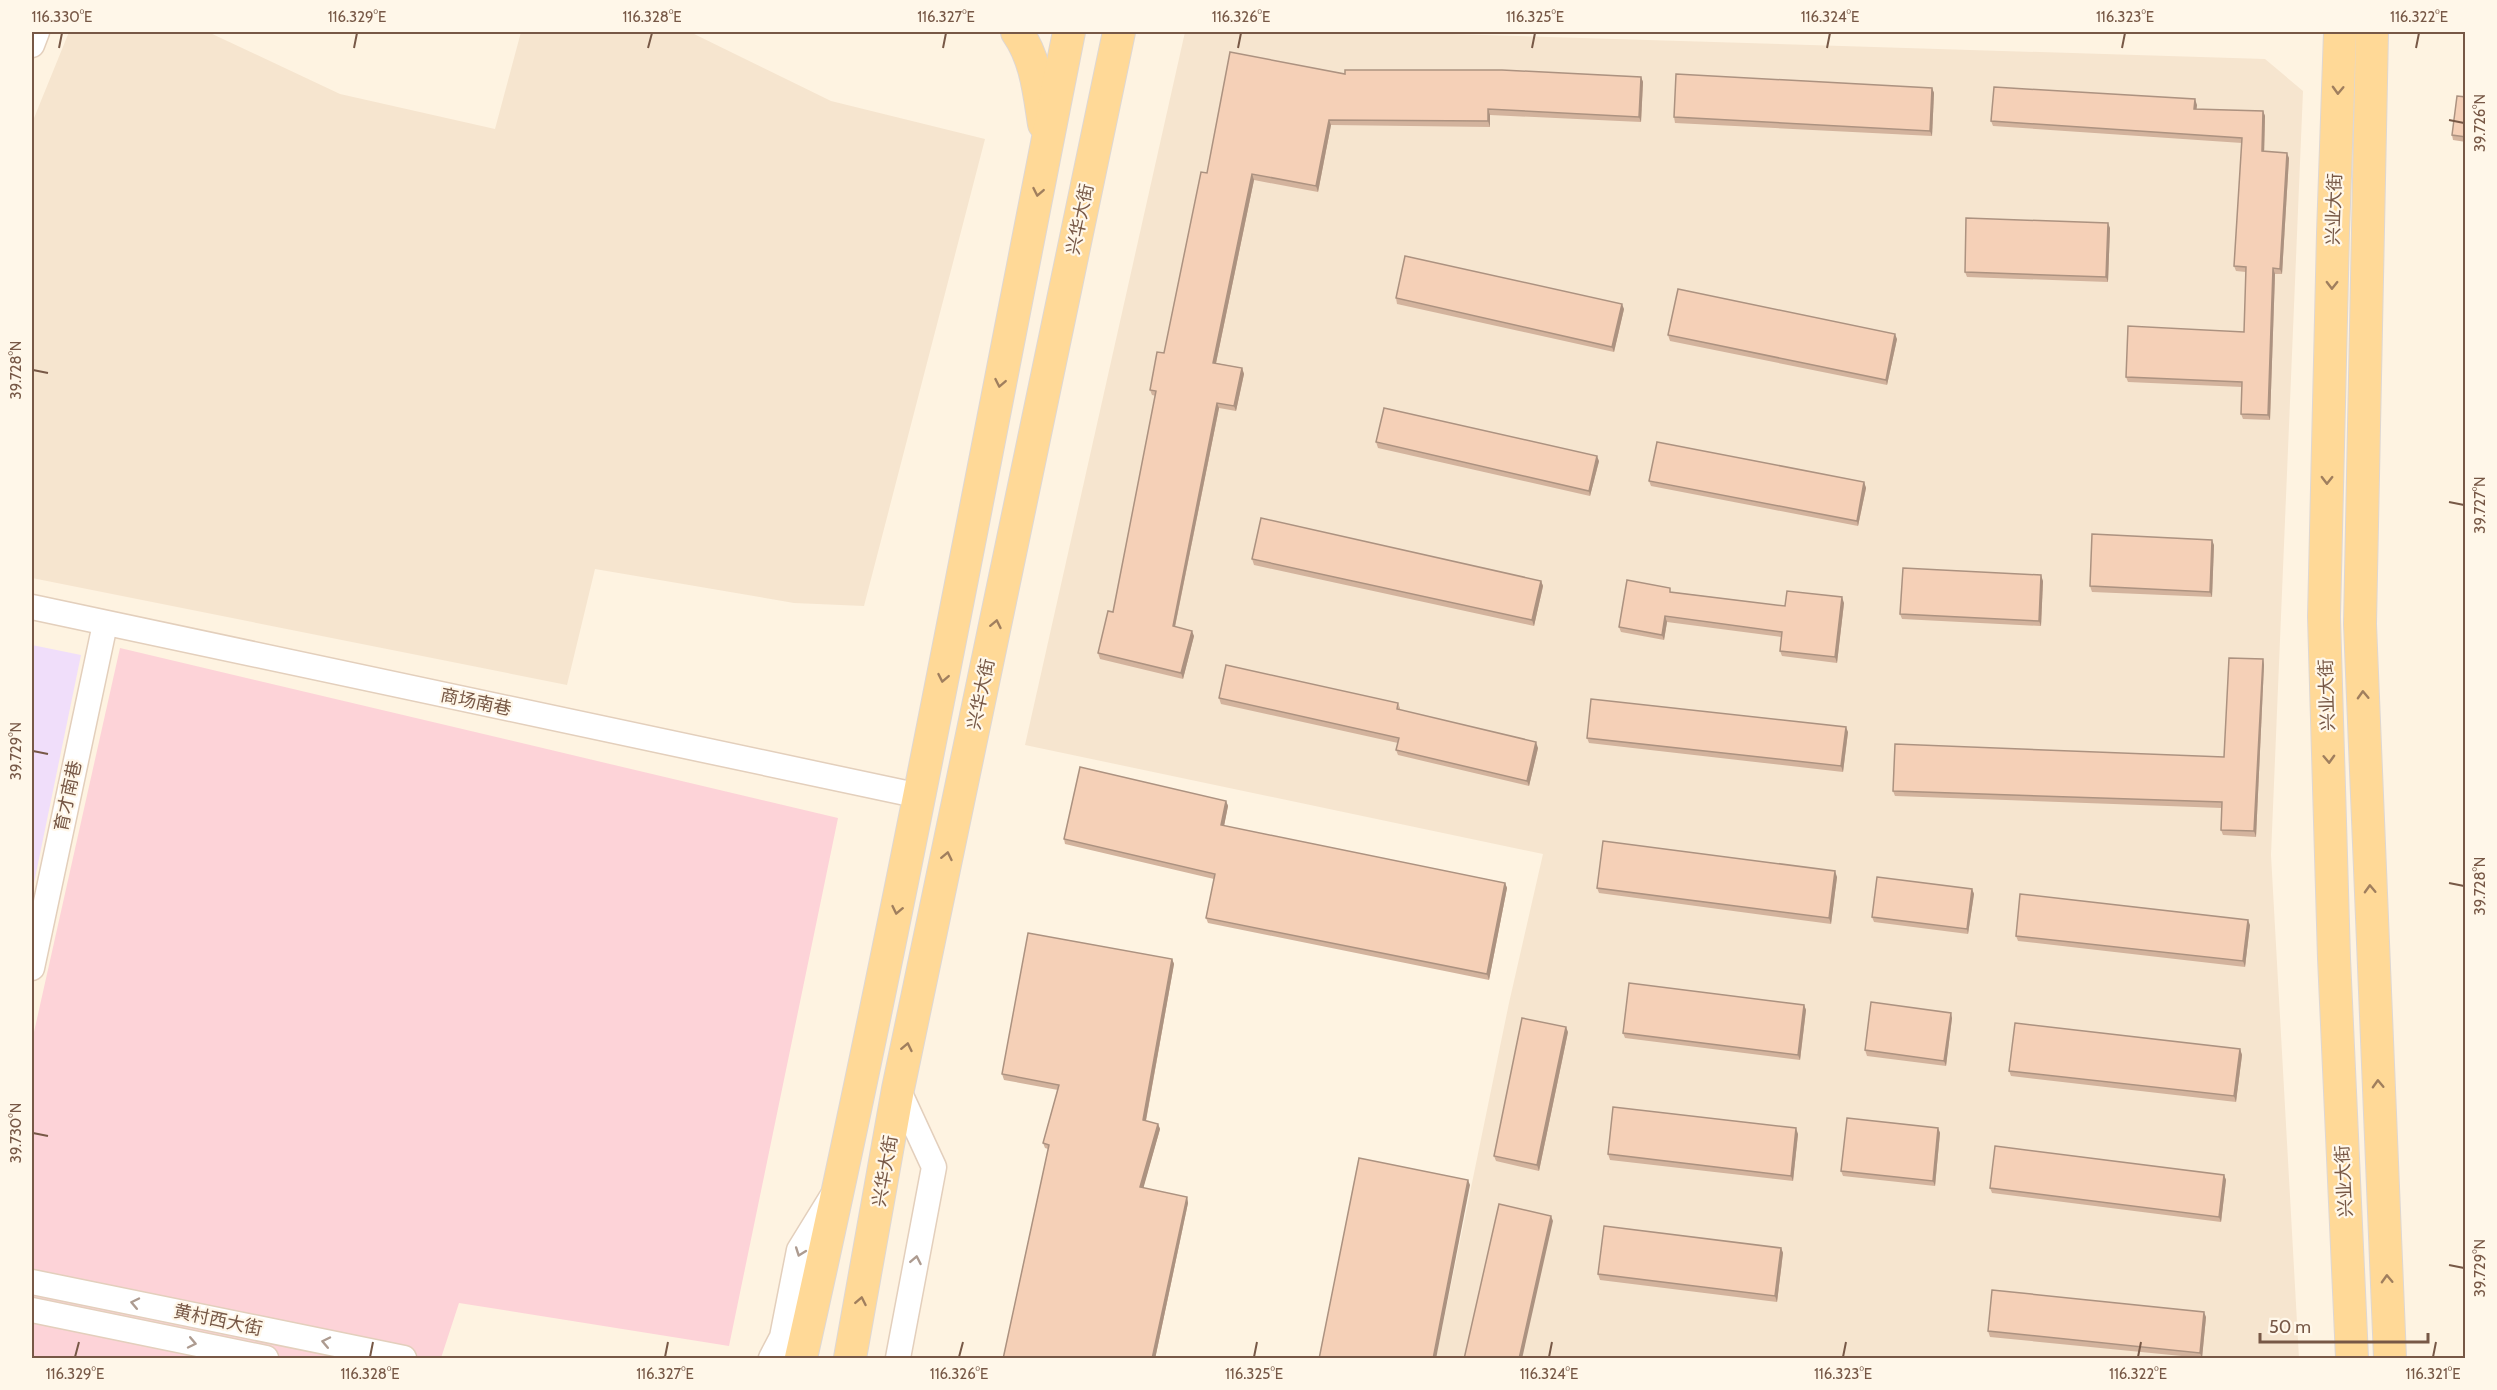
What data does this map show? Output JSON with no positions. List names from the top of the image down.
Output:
{
  "streets": {
    "main road": ["兴业大街", "兴华大街"],
    "street": ["商场南巷", "育才南巷", "黄村西大街"]
  },
  "crossings": [
    ["商场南巷", "育才南巷"]
  ],
  "scale_bar": "50 m",
  "coordinates": [
    "116.330°E",
    "116.329°E",
    "116.328°E",
    "116.327°E",
    "116.326°E",
    "116.325°E",
    "116.324°E",
    "116.323°E",
    "116.322°E",
    "39.726°N",
    "39.728°N",
    "39.727°N",
    "39.729°N",
    "39.730°N",
    "116.321°E"
  ]
}
